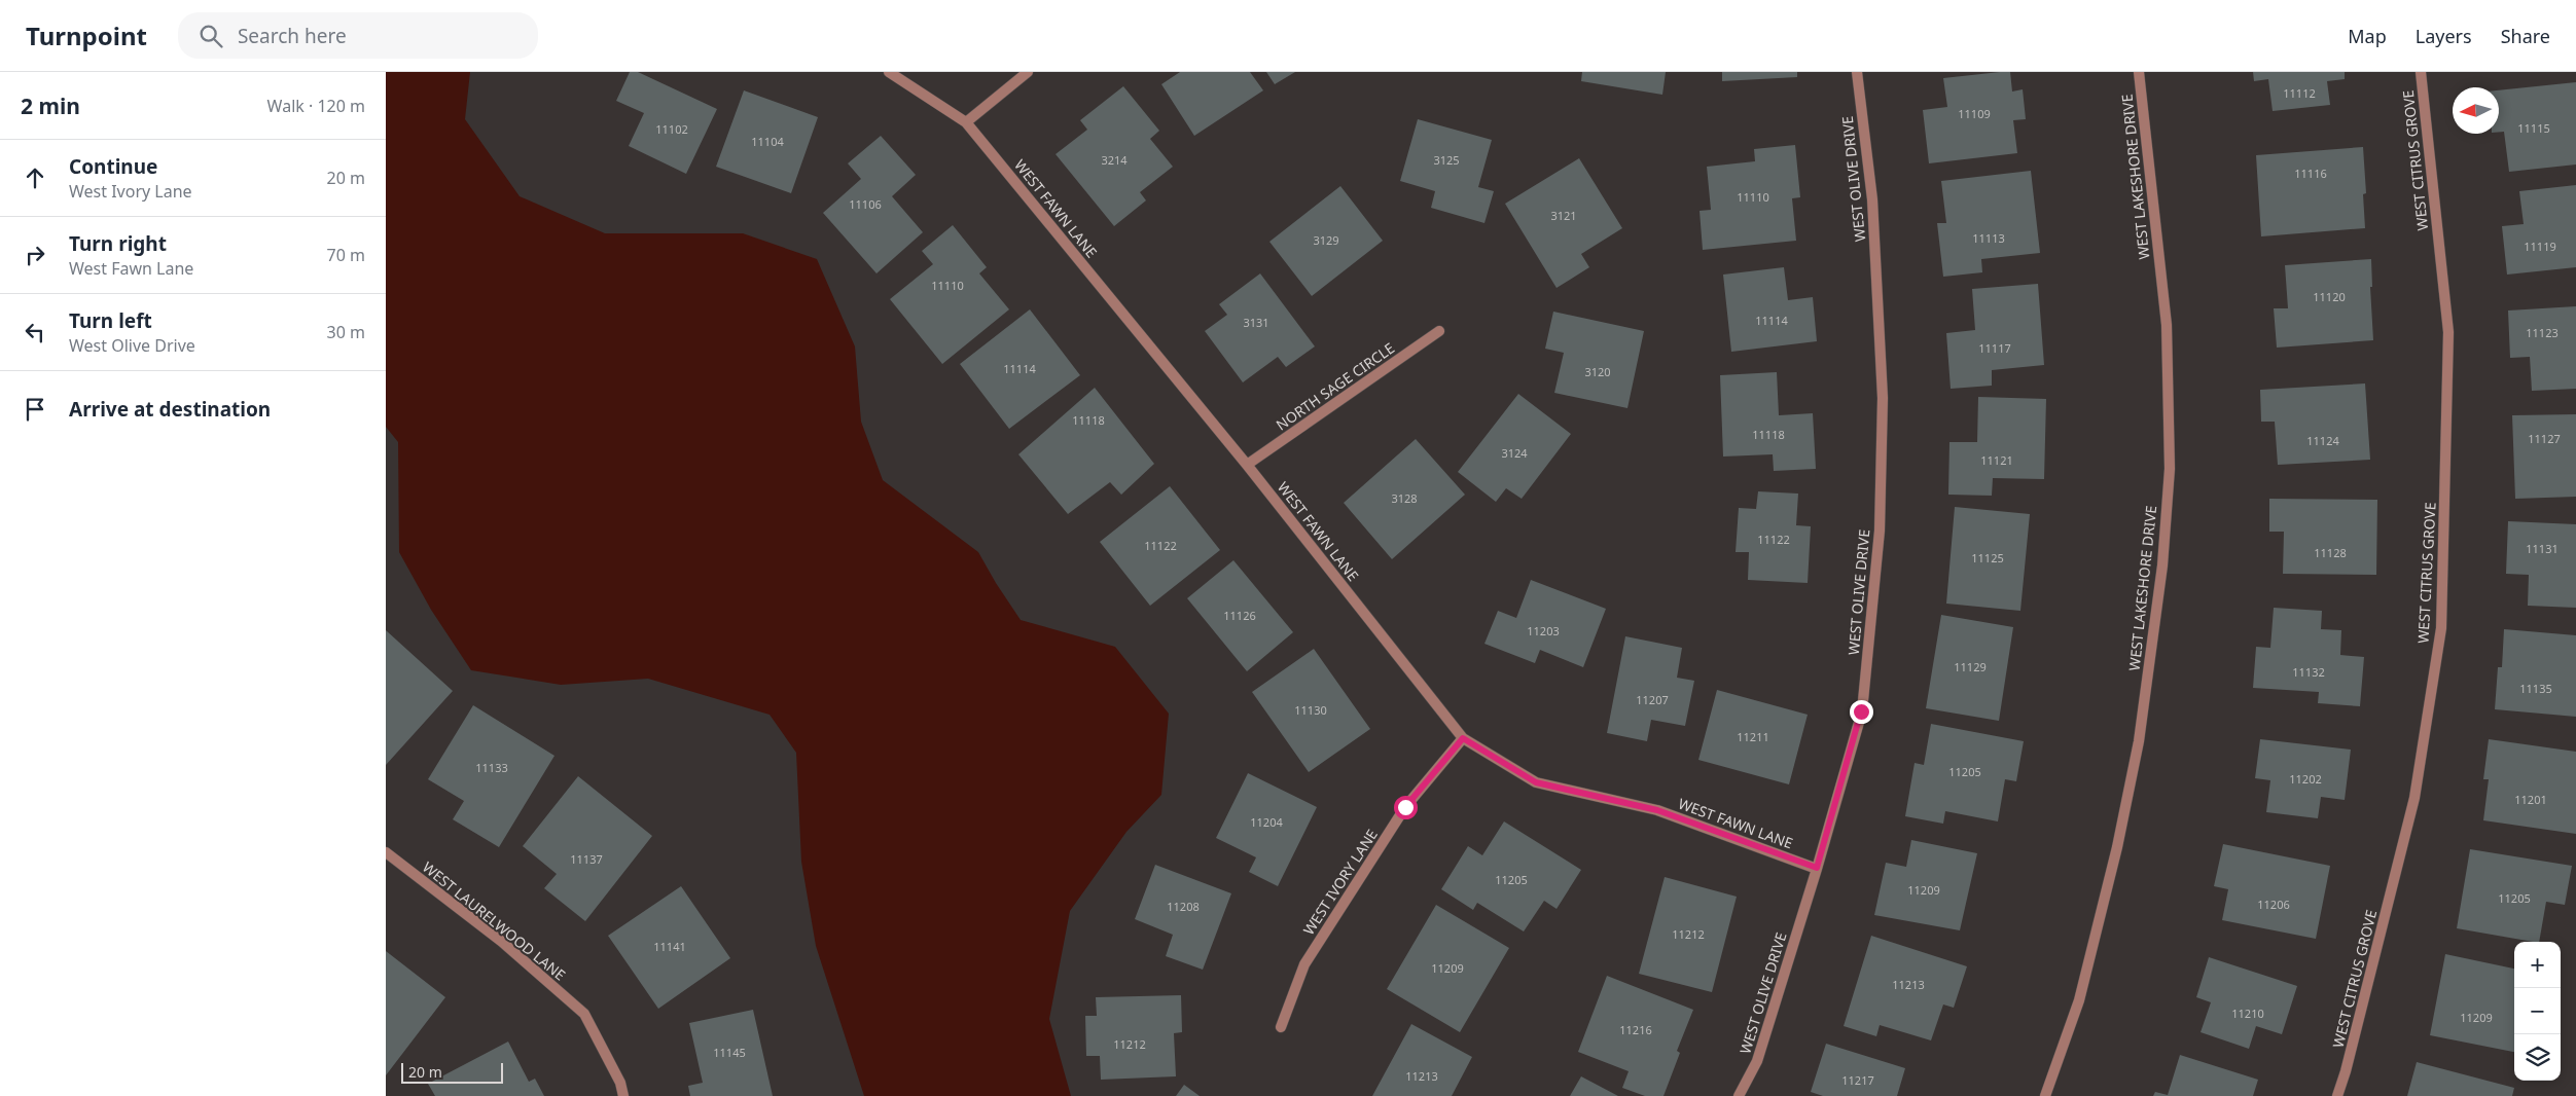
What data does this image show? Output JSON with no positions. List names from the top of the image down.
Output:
{
  "streets": {
    "street": [
      "WEST CITRUS GROVE",
      "WEST LAKESHORE DRIVE",
      "WEST OLIVE DRIVE",
      "WEST FAWN LANE",
      "NORTH SAGE CIRCLE",
      "WEST IVORY LANE",
      "WEST LAURELWOOD LANE"
    ]
  },
  "crossings": [
    ["WEST OLIVE DRIVE", "WEST FAWN LANE"],
    ["WEST FAWN LANE", "NORTH SAGE CIRCLE"],
    ["WEST FAWN LANE", "WEST IVORY LANE"]
  ],
  "house_numbers": [
    "11112",
    "11109",
    "11115",
    "11102",
    "11104",
    "3214",
    "3125",
    "11116",
    "11110",
    "11106",
    "3121",
    "11113",
    "3129",
    "11119",
    "11110",
    "11120",
    "11114",
    "3131",
    "11123",
    "11117",
    "11114",
    "3120",
    "11118",
    "11118",
    "11127",
    "11124",
    "3124",
    "11121",
    "3128",
    "11122",
    "11122",
    "11131",
    "11128",
    "11125",
    "11126",
    "11203",
    "11129",
    "11132",
    "11135",
    "11207",
    "11130",
    "11211",
    "11133",
    "11205",
    "11202",
    "11201",
    "11204",
    "11137",
    "11205",
    "11209",
    "11205",
    "11206",
    "11208",
    "11212",
    "11141",
    "11209",
    "11213",
    "11210",
    "11209",
    "11216",
    "11212",
    "11145",
    "11213",
    "11217"
  ],
  "scale_bar": "20 m",
  "north": "left",
  "page": {
    "header": "Turnpoint",
    "search": "Search here",
    "nav": ["Map", "Layers", "Share"],
    "heading": ["2 min", "Walk · 120 m"],
    "list": [
      ["Continue", "West Ivory Lane", "20 m"],
      ["Turn right", "West Fawn Lane", "70 m"],
      ["Turn left", "West Olive Drive", "30 m"],
      "Arrive at destination"
    ],
    "map_buttons": ["+", "−"],
    "scale": "20 m"
  }
}
